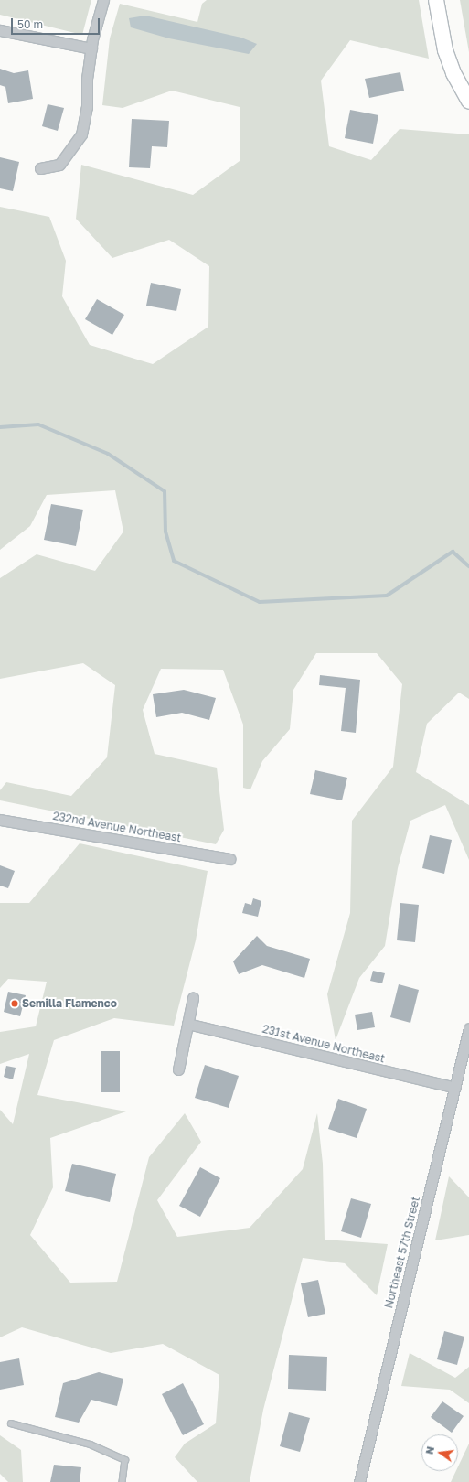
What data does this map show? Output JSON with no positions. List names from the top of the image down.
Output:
{
  "streets": {
    "street": ["232nd Avenue Northeast", "231st Avenue Northeast", "Northeast 57th Street"]
  },
  "crossings": [
    ["231st Avenue Northeast", "Northeast 57th Street"]
  ],
  "places": ["Semilla Flamenco"],
  "scale_bar": "50 m",
  "north": "left"
}
